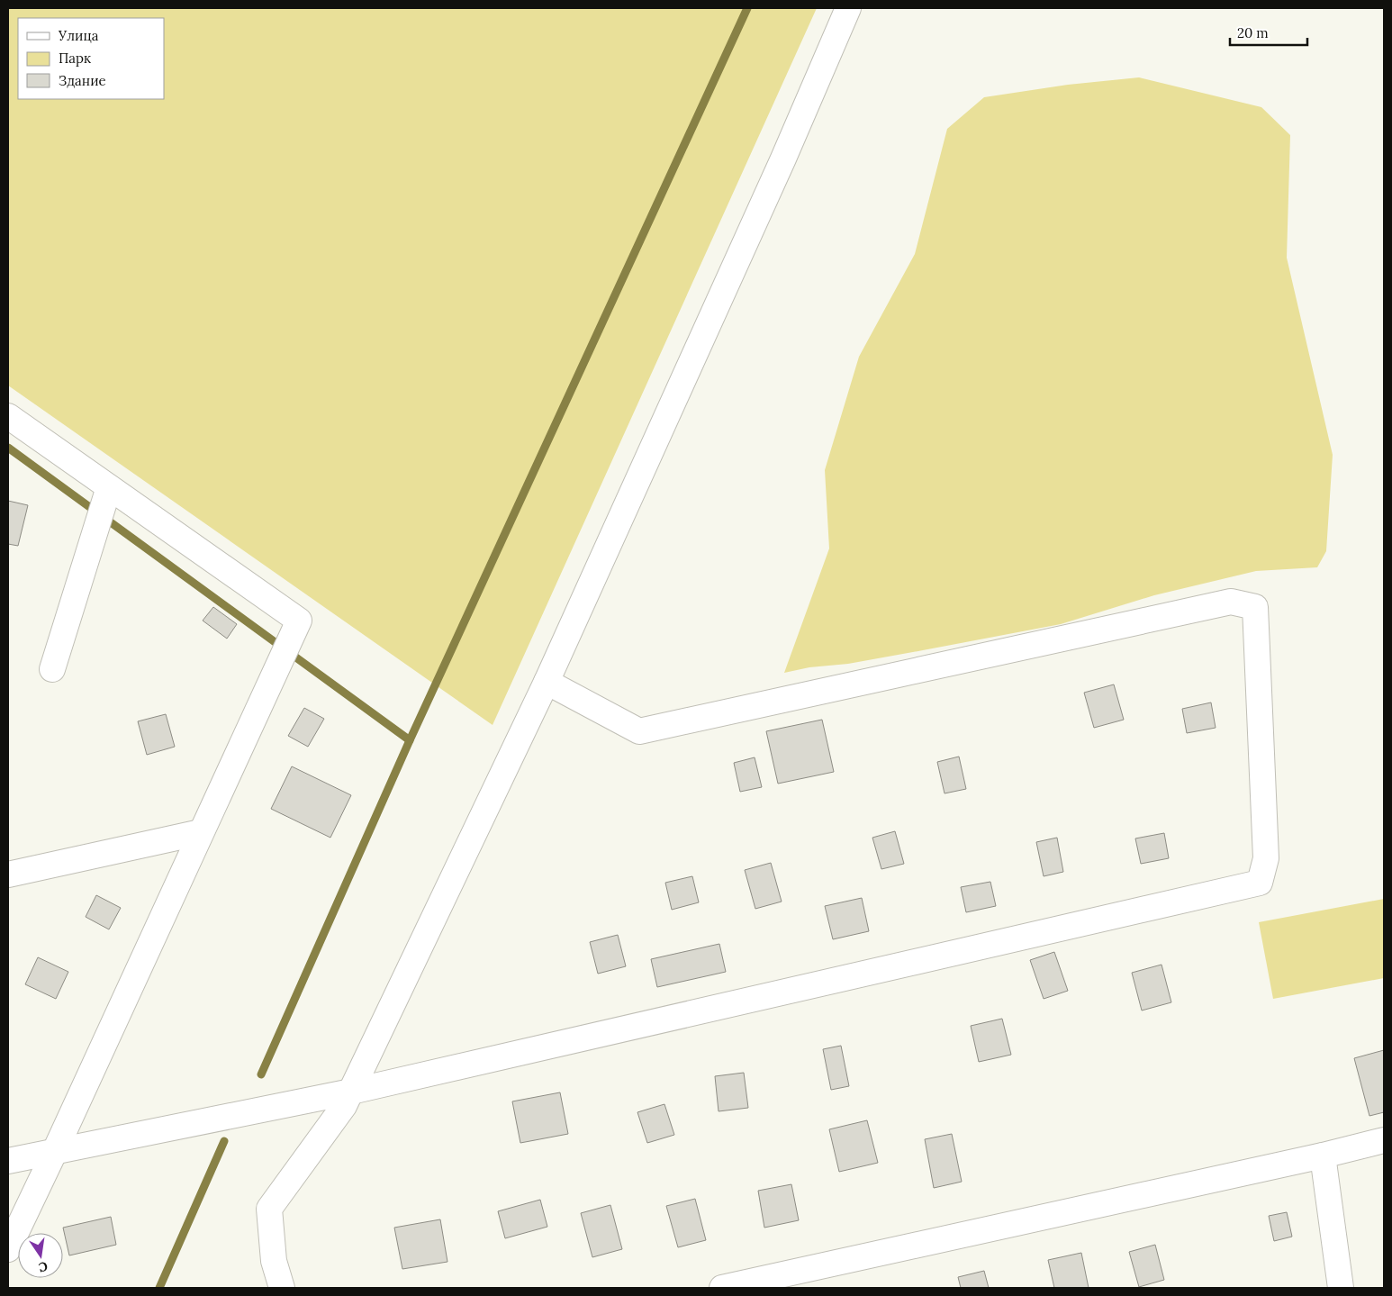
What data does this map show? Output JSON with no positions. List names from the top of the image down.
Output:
{
  "legend": ["Улица", "Парк", "Здание"],
  "scale_bar": "20 m",
  "north": "bottom"
}
